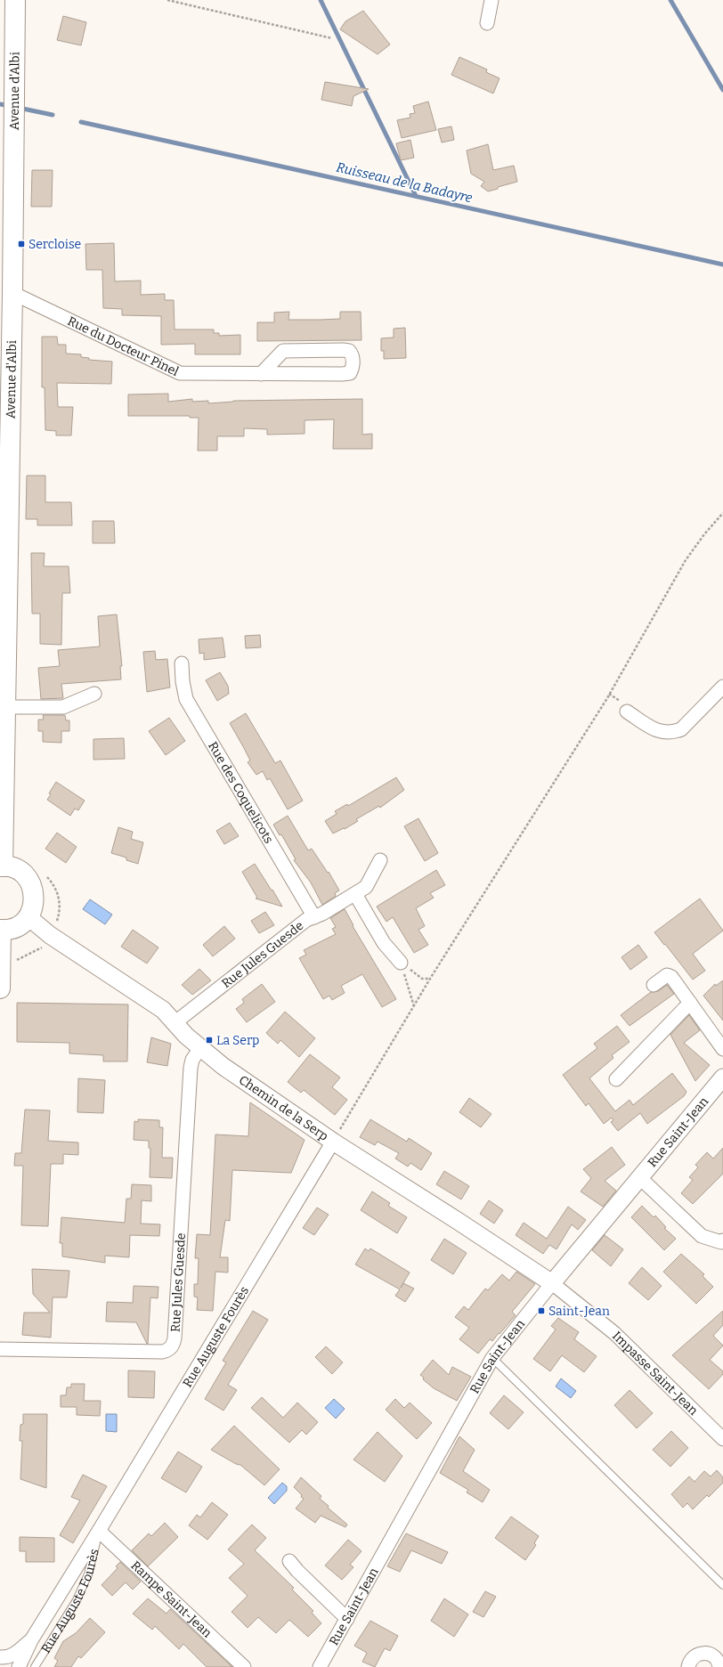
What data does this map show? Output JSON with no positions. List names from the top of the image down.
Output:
{
  "streets": {
    "main road": ["Avenue d'Albi"],
    "street": [
      "Rue du Docteur Pinel",
      "Rue des Coquelicots",
      "Rue Jules Guesde",
      "Chemin de la Serp",
      "Rue Saint-Jean",
      "Rue Auguste Fourès",
      "Impasse Saint-Jean",
      "Rampe Saint-Jean"
    ]
  },
  "crossings": [
    ["Avenue d'Albi", "Rue du Docteur Pinel"],
    ["Rue des Coquelicots", "Rue Jules Guesde"],
    ["Rue Jules Guesde", "Chemin de la Serp"],
    ["Chemin de la Serp", "Rue Saint-Jean"],
    ["Chemin de la Serp", "Rue Auguste Fourès"],
    ["Chemin de la Serp", "Impasse Saint-Jean"],
    ["Rue Saint-Jean", "Impasse Saint-Jean"],
    ["Rue Auguste Fourès", "Rampe Saint-Jean"]
  ],
  "water": ["Ruisseau de la Badayre"],
  "places": {
    "transit": ["Sercloise", "La Serp", "Saint-Jean"]
  }
}
